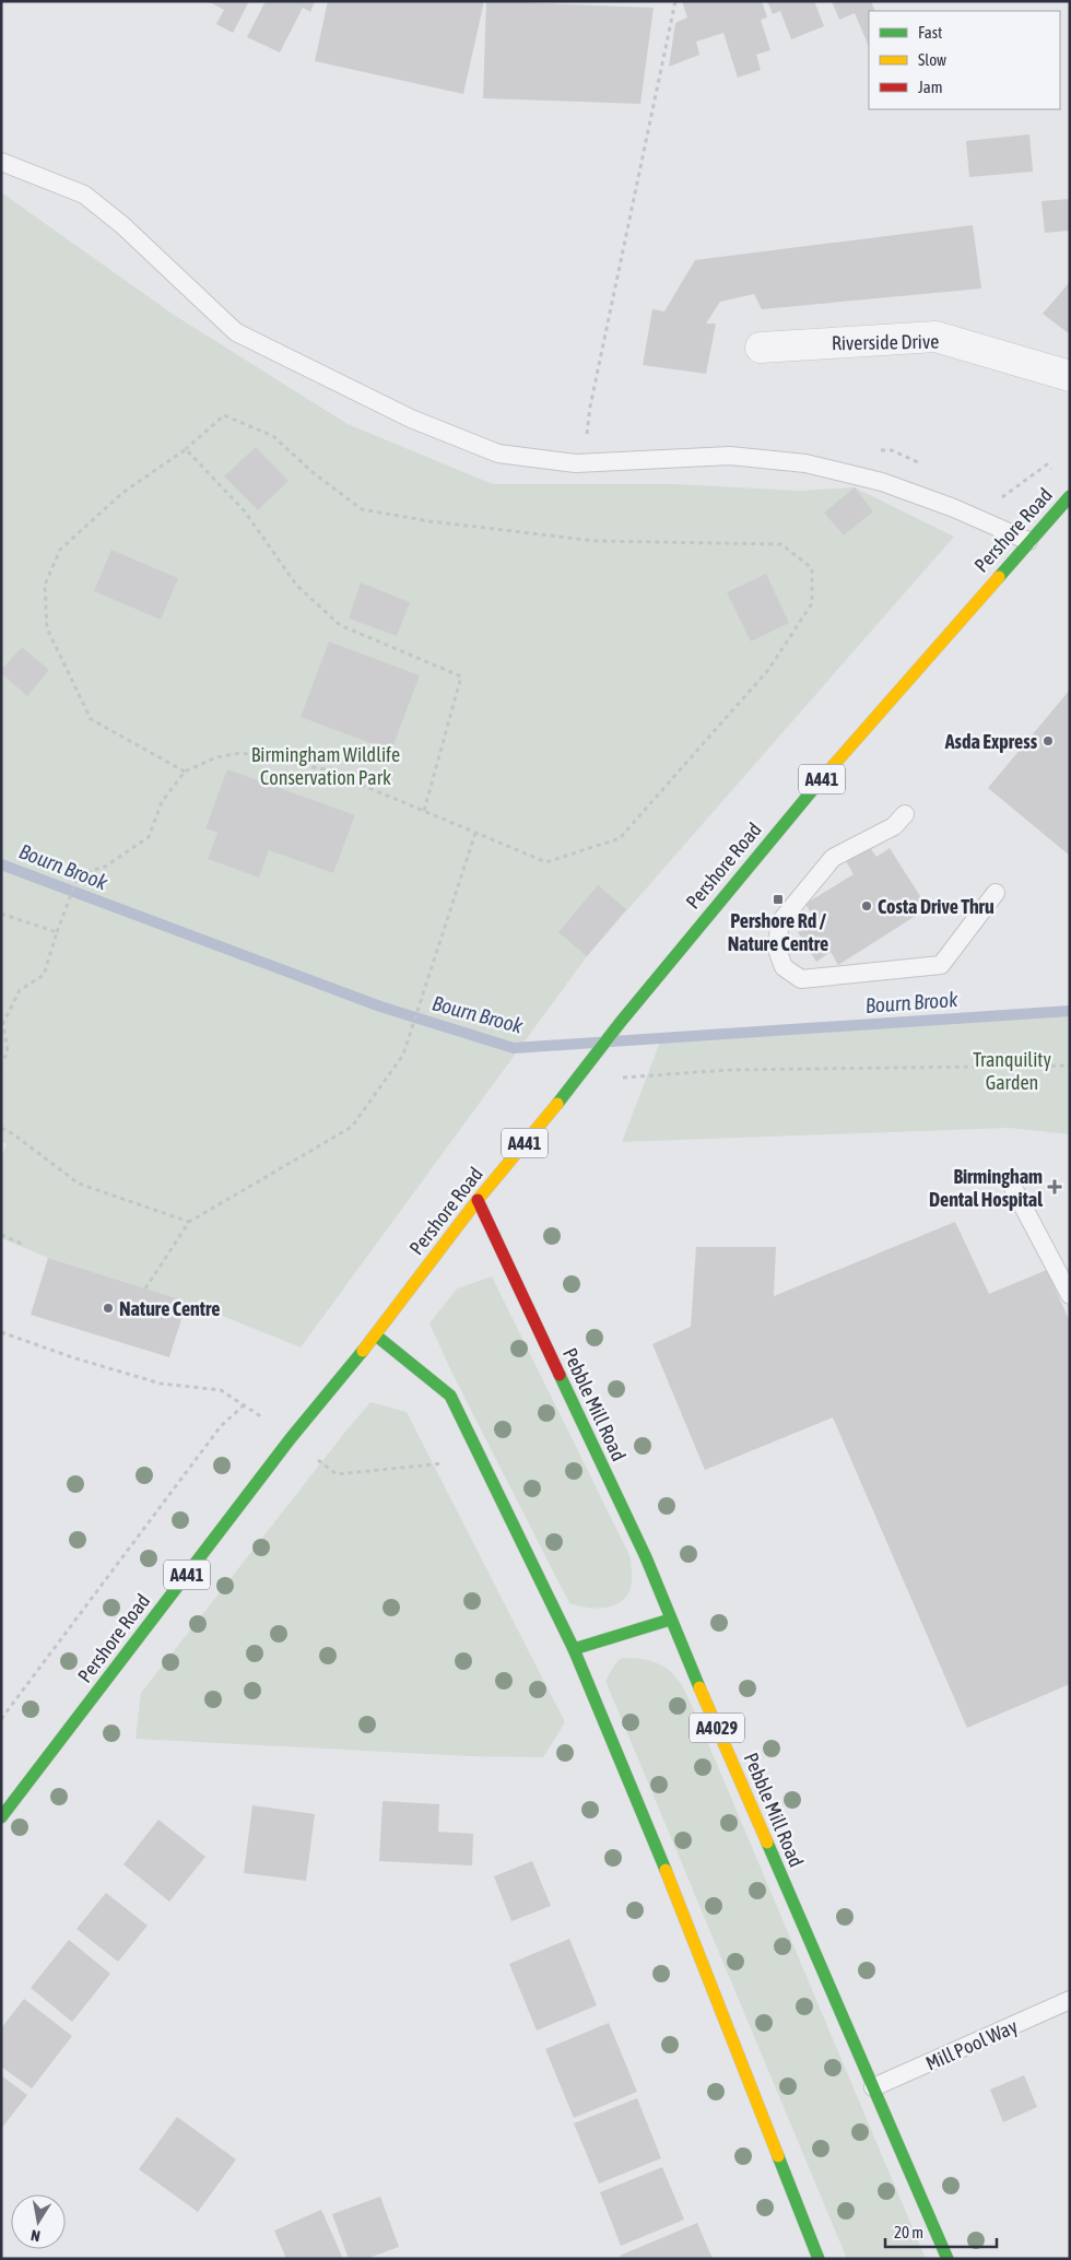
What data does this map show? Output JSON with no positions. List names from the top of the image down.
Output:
{
  "streets": {
    "main road": [
      "Pershore Road",
      "A441",
      "Pebble Mill Road",
      "A4029"
    ],
    "street": ["Riverside Drive"],
    "lane": ["Mill Pool Way"]
  },
  "crossings": [
    ["Pershore Road", "Pebble Mill Road"],
    ["Pebble Mill Road", "Mill Pool Way"]
  ],
  "water": ["Bourn Brook"],
  "parks": ["Birmingham Wildlife Conservation Park", "Tranquility Garden"],
  "places": {
    "other": ["Asda Express", "Costa Drive Thru", "Nature Centre"],
    "transit": ["Pershore Rd / Nature Centre"],
    "health": ["Birmingham Dental Hospital"]
  },
  "legend": ["Fast", "Slow", "Jam"],
  "scale_bar": "20 m",
  "north": "bottom"
}
